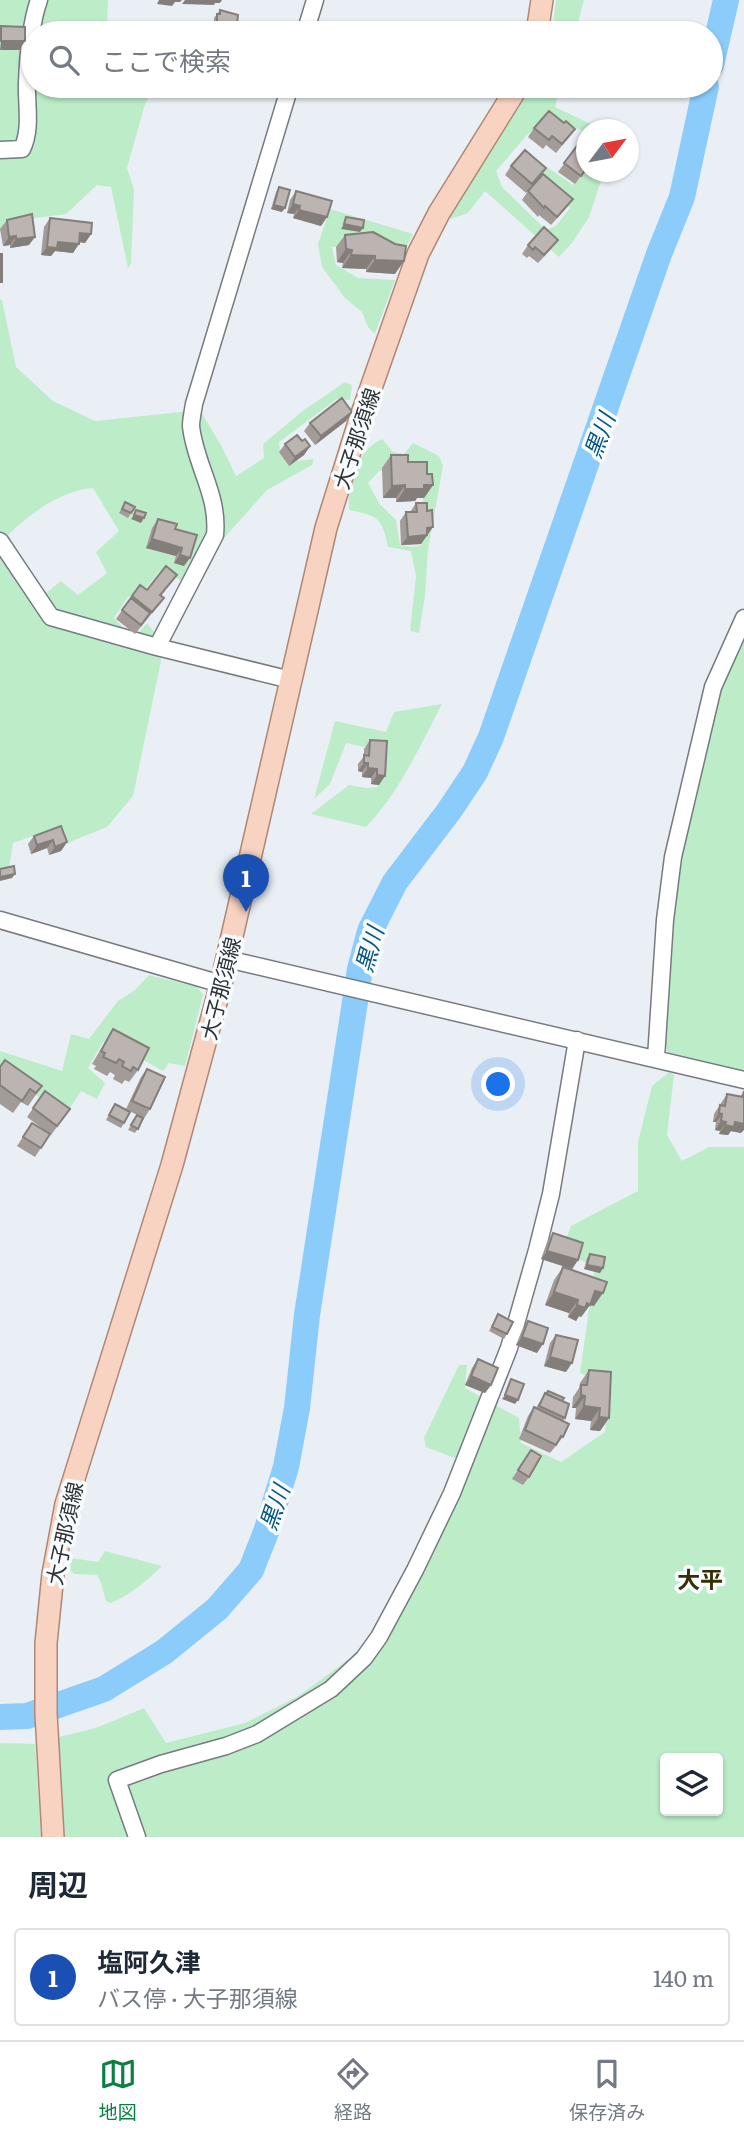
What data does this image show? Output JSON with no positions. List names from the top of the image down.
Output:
{
  "streets": {
    "main road": ["大子那須線"]
  },
  "districts": ["大平"],
  "water": ["黒川"],
  "north": "top right",
  "page": {
    "search": "ここで検索",
    "pins": "1",
    "heading": "周辺",
    "list": [
      {
        "mark": "1",
        "name": "塩阿久津",
        "note": "バス停 · 大子那須線",
        "value": "140 m"
      }
    ],
    "nav": ["地図", "経路", "保存済み"]
  }
}
